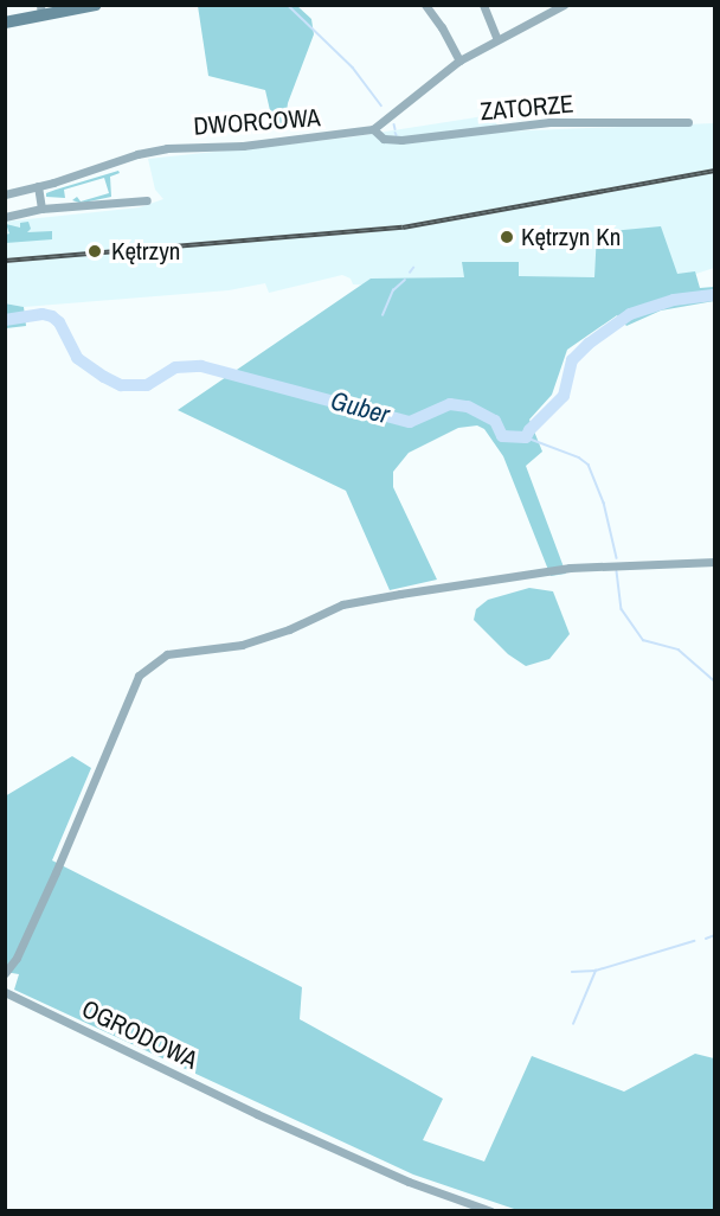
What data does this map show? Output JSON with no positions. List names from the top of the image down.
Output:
{
  "streets": {
    "street": ["ZATORZE", "DWORCOWA", "OGRODOWA"]
  },
  "crossings": [
    ["ZATORZE", "DWORCOWA"]
  ],
  "water": ["Guber"],
  "places": ["Kętrzyn Kn", "Kętrzyn"]
}
